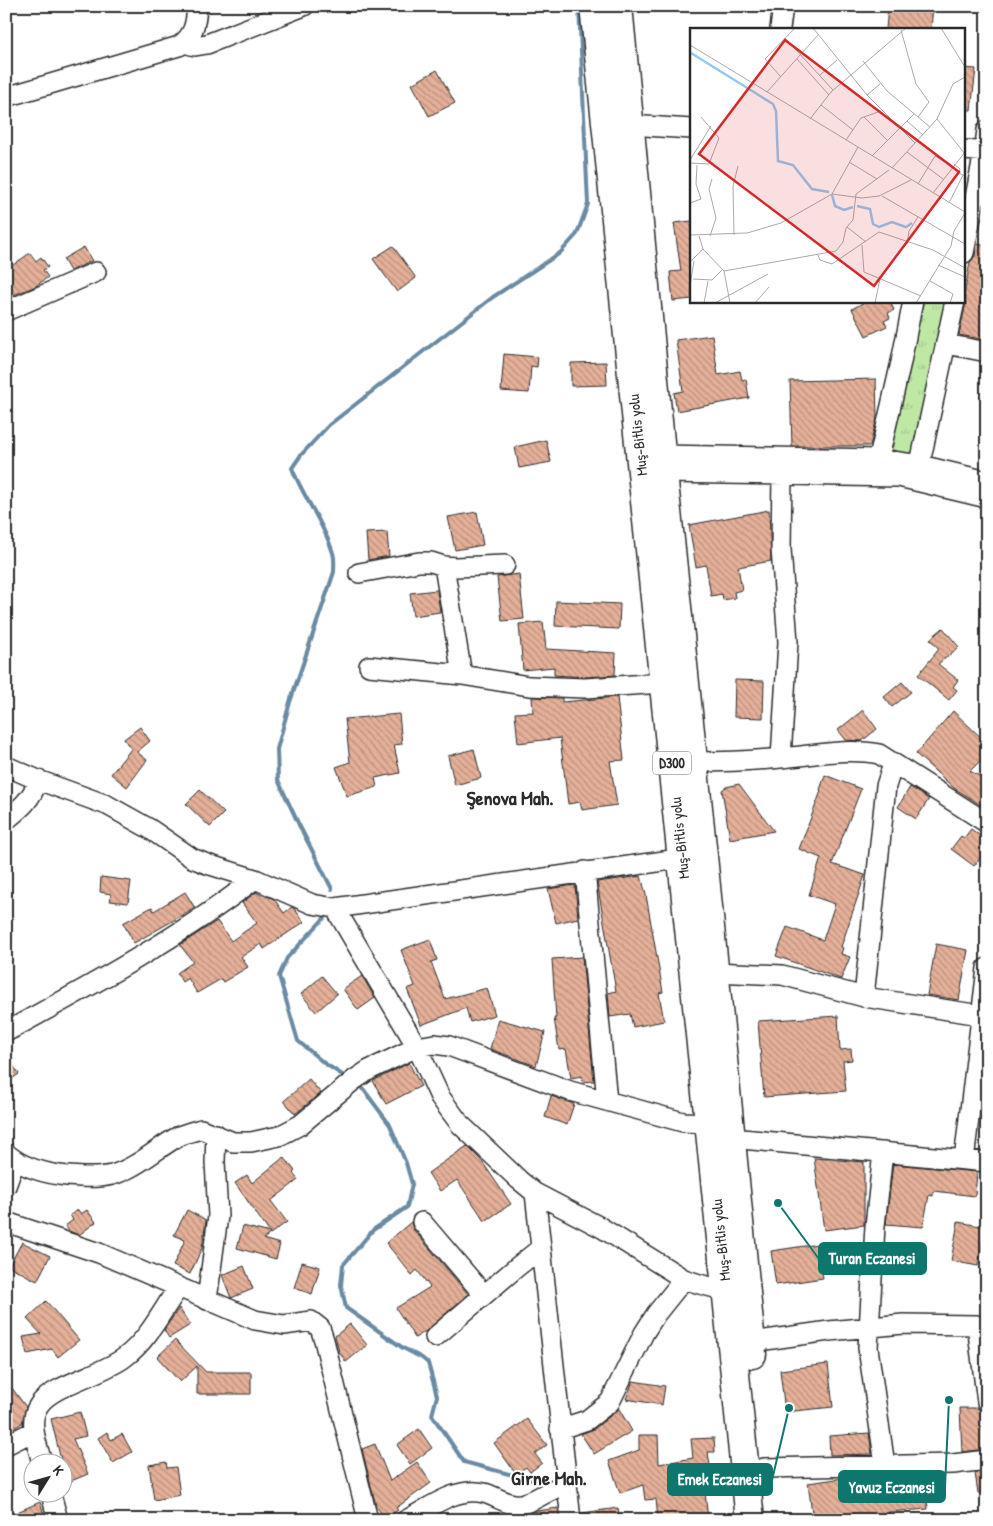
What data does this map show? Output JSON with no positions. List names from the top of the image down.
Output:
{
  "streets": {
    "highway": ["Muş-Bitlis yolu", "D300"]
  },
  "districts": ["Şenova Mah.", "Girne Mah."],
  "places": ["Turan Eczanesi", "Yavuz Eczanesi", "Emek Eczanesi"],
  "north": "top right"
}
